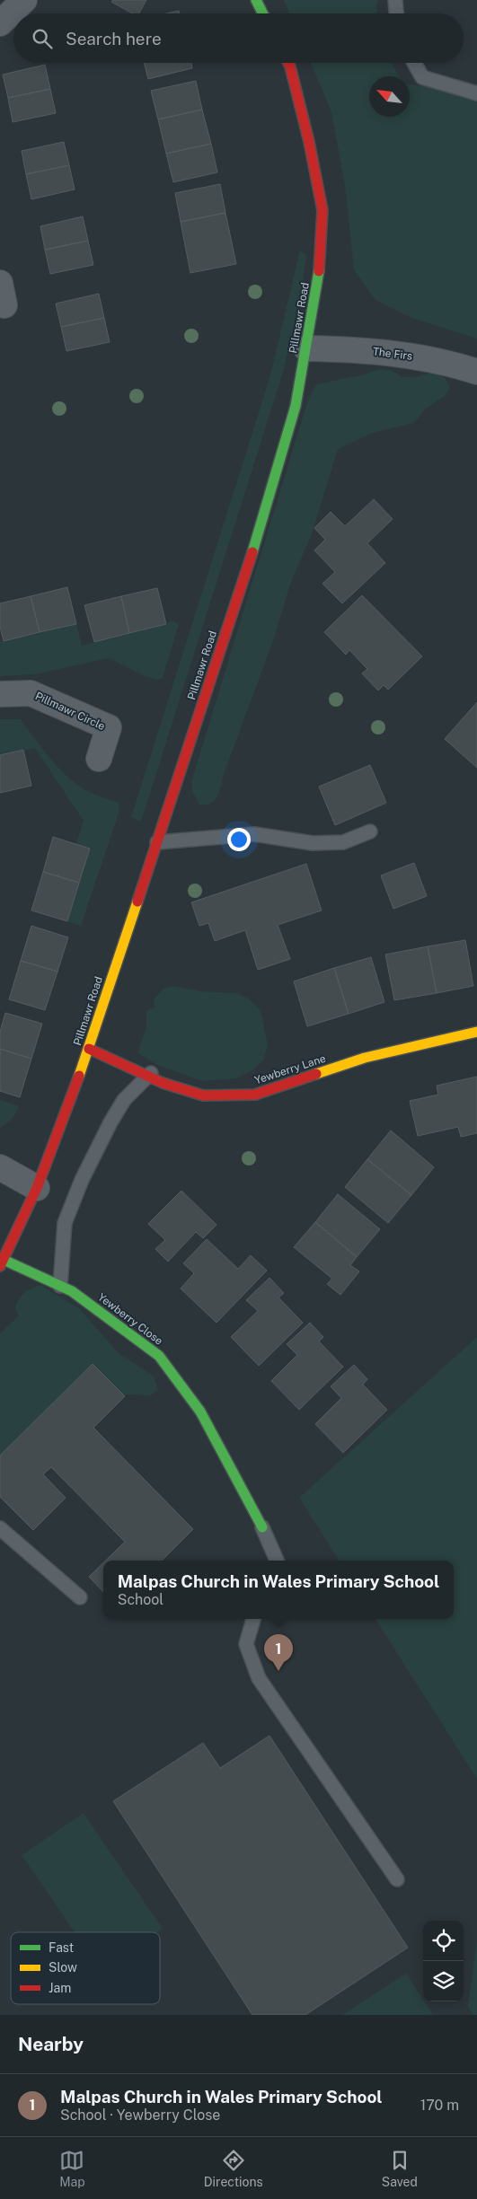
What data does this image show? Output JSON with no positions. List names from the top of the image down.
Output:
{
  "streets": {
    "street": [
      "Pillmawr Road",
      "The Firs",
      "Pillmawr Circle",
      "Yewberry Lane",
      "Yewberry Close"
    ]
  },
  "crossings": [
    ["Pillmawr Road", "The Firs"],
    ["Pillmawr Road", "Yewberry Lane"],
    ["Pillmawr Road", "Yewberry Close"]
  ],
  "legend": ["Fast", "Slow", "Jam"],
  "north": "top left",
  "page": {
    "search": "Search here",
    "popup": ["Malpas Church in Wales Primary School", "School"],
    "pins": "1",
    "heading": "Nearby",
    "list": [
      {
        "mark": "1",
        "name": "Malpas Church in Wales Primary School",
        "note": "School · Yewberry Close",
        "value": "170 m"
      }
    ],
    "nav": ["Map", "Directions", "Saved"]
  }
}
